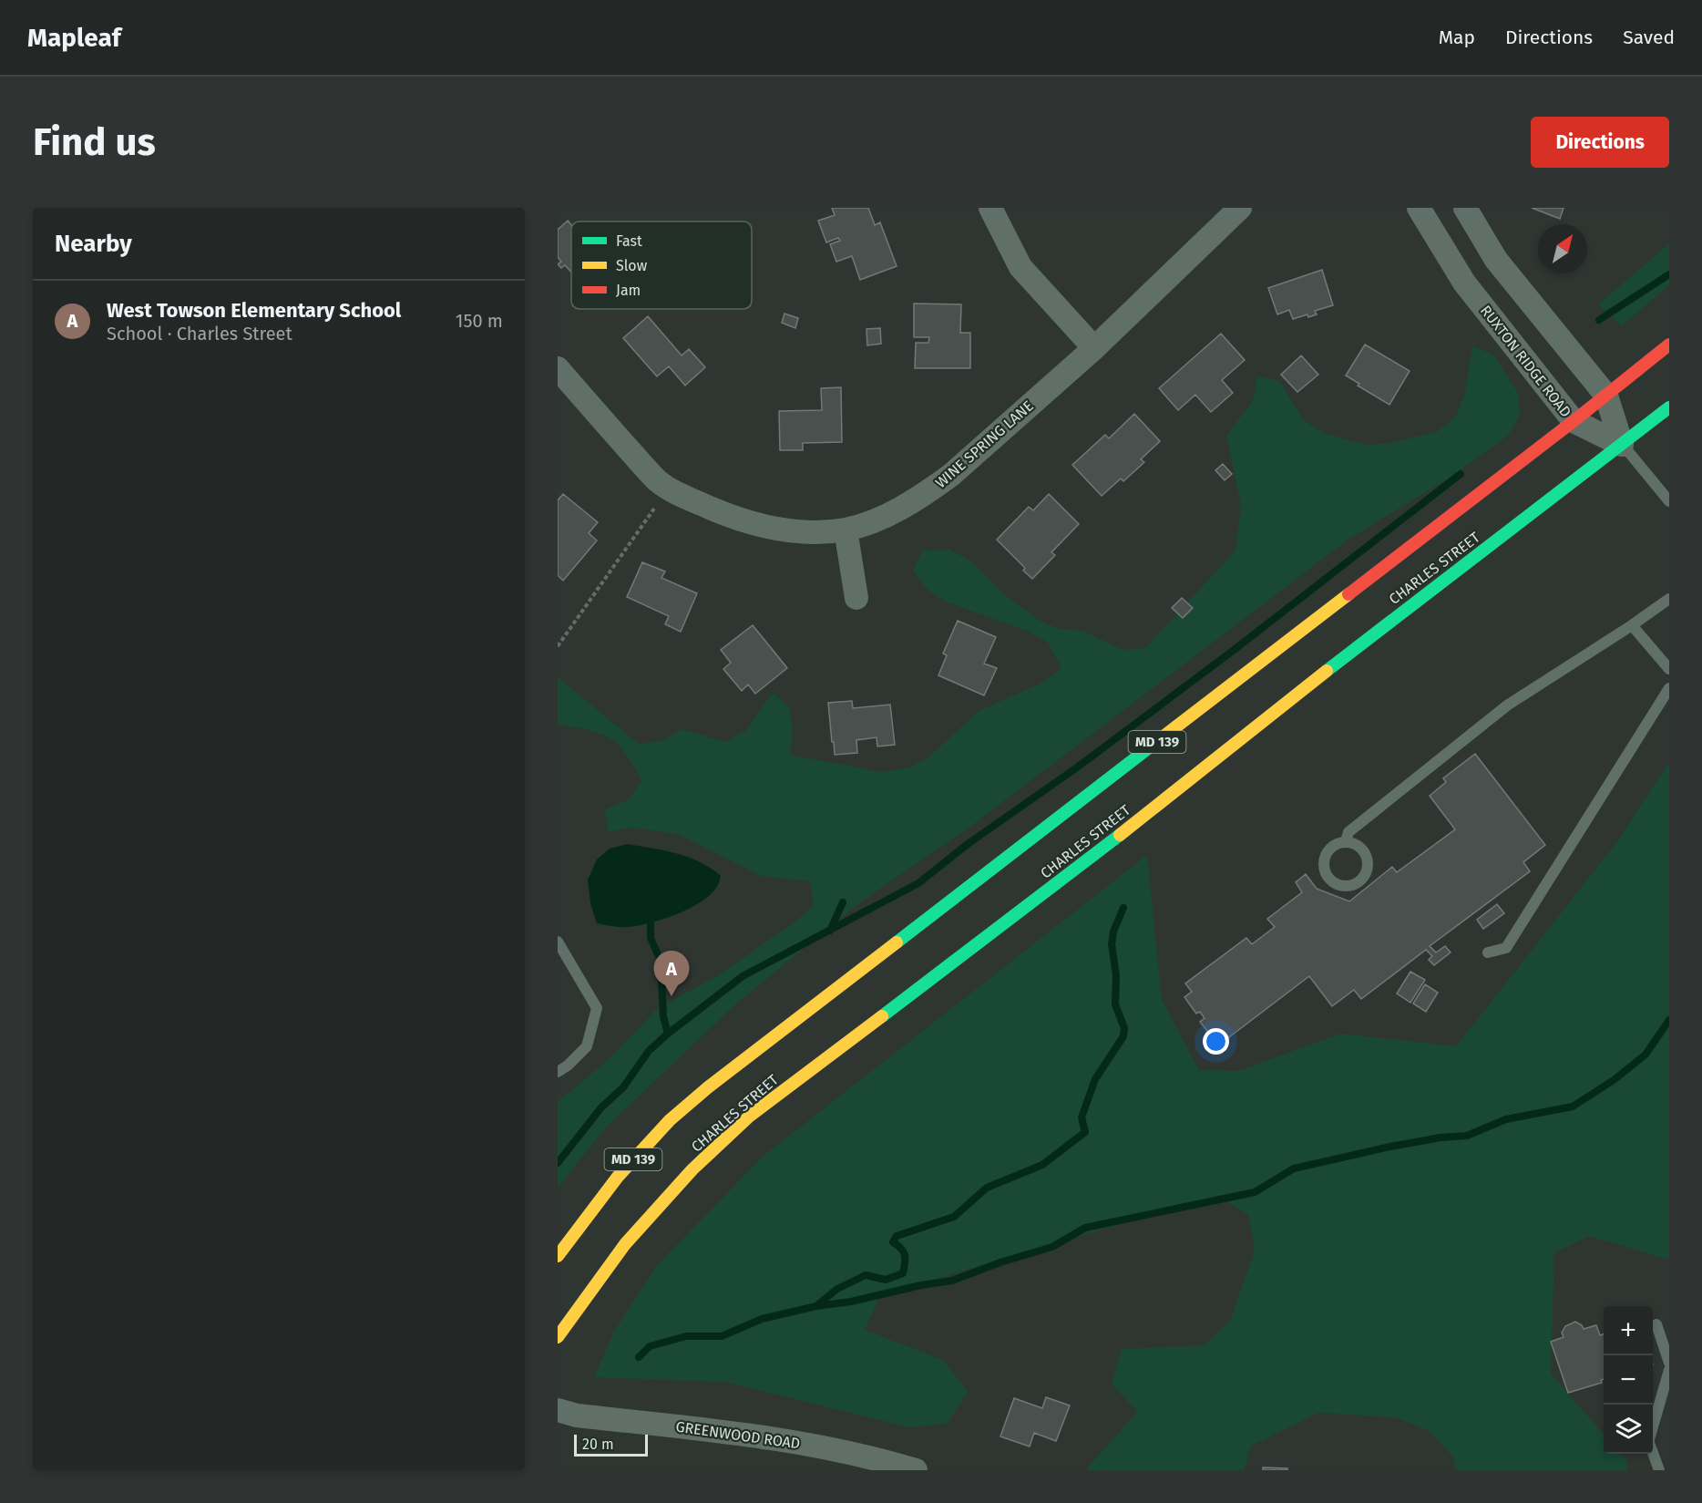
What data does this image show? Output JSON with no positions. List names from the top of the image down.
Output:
{
  "streets": {
    "main road": ["CHARLES STREET", "MD 139"],
    "street": ["RUXTON RIDGE ROAD", "WINE SPRING LANE", "GREENWOOD ROAD"]
  },
  "crossings": [
    ["RUXTON RIDGE ROAD", "CHARLES STREET"]
  ],
  "legend": ["Fast", "Slow", "Jam"],
  "scale_bar": "20 m",
  "north": "top right",
  "page": {
    "header": "Mapleaf",
    "nav": ["Map", "Directions", "Saved"],
    "buttons": "Directions",
    "title": "Find us",
    "heading": "Nearby",
    "list": [
      {
        "mark": "A",
        "name": "West Towson Elementary School",
        "note": "School · Charles Street",
        "value": "150 m"
      }
    ],
    "pins": "A",
    "map_buttons": ["+", "−"],
    "scale": "20 m"
  }
}
